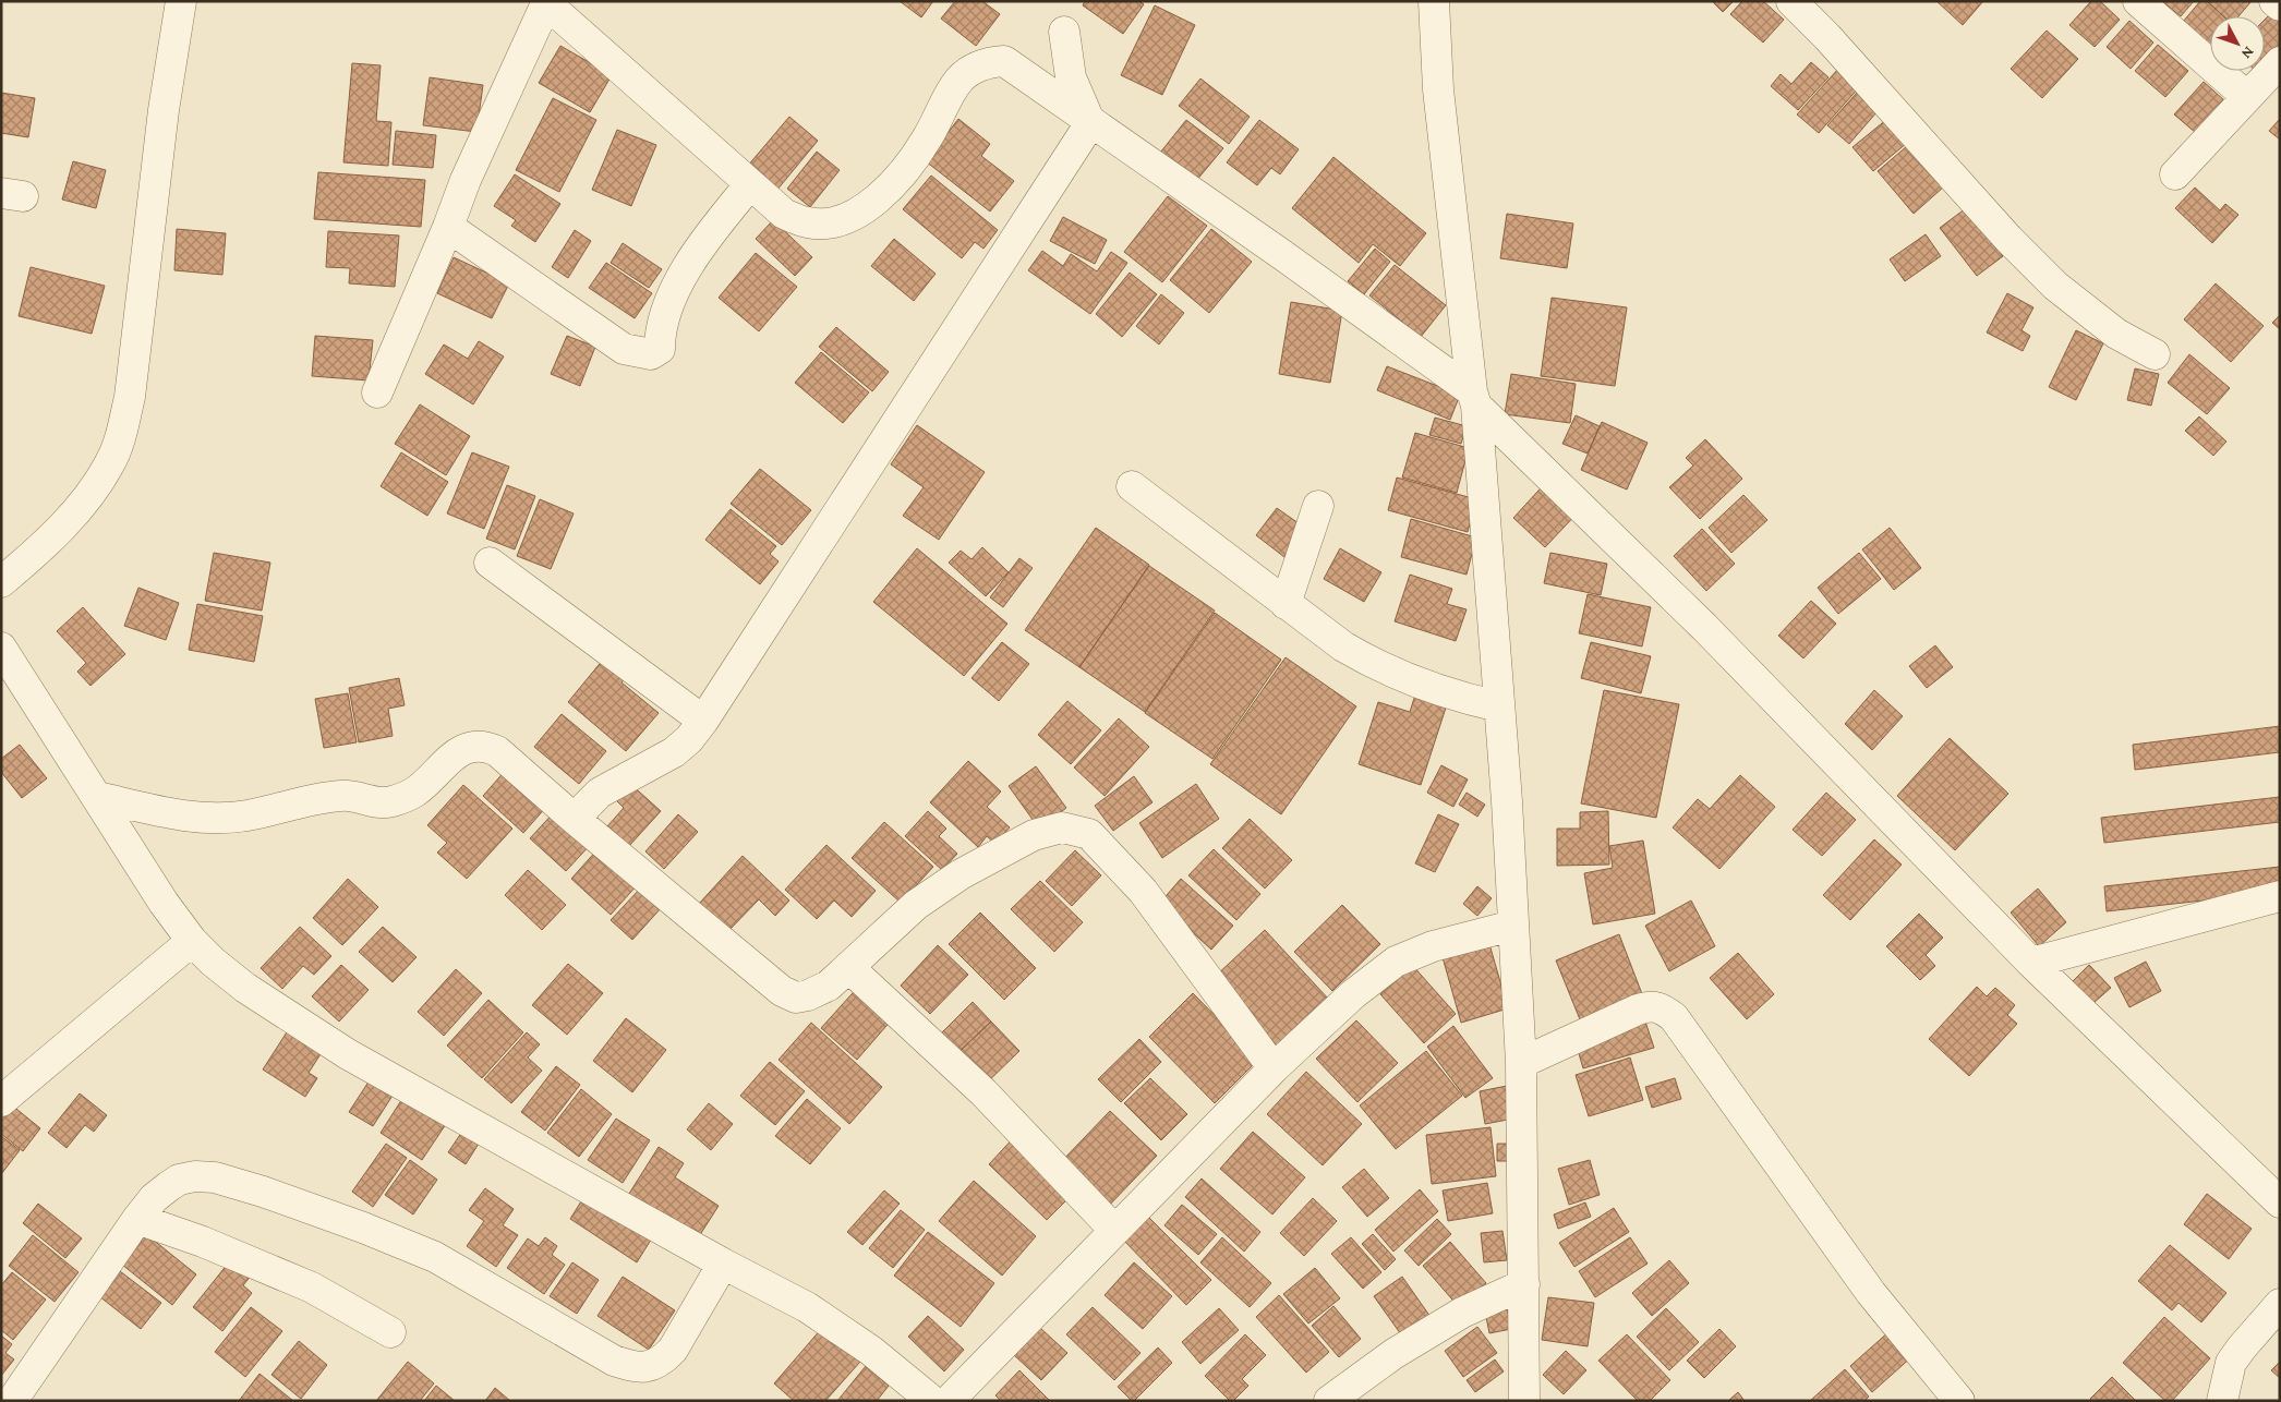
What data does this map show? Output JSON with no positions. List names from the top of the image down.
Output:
{
  "north": "bottom right"
}
